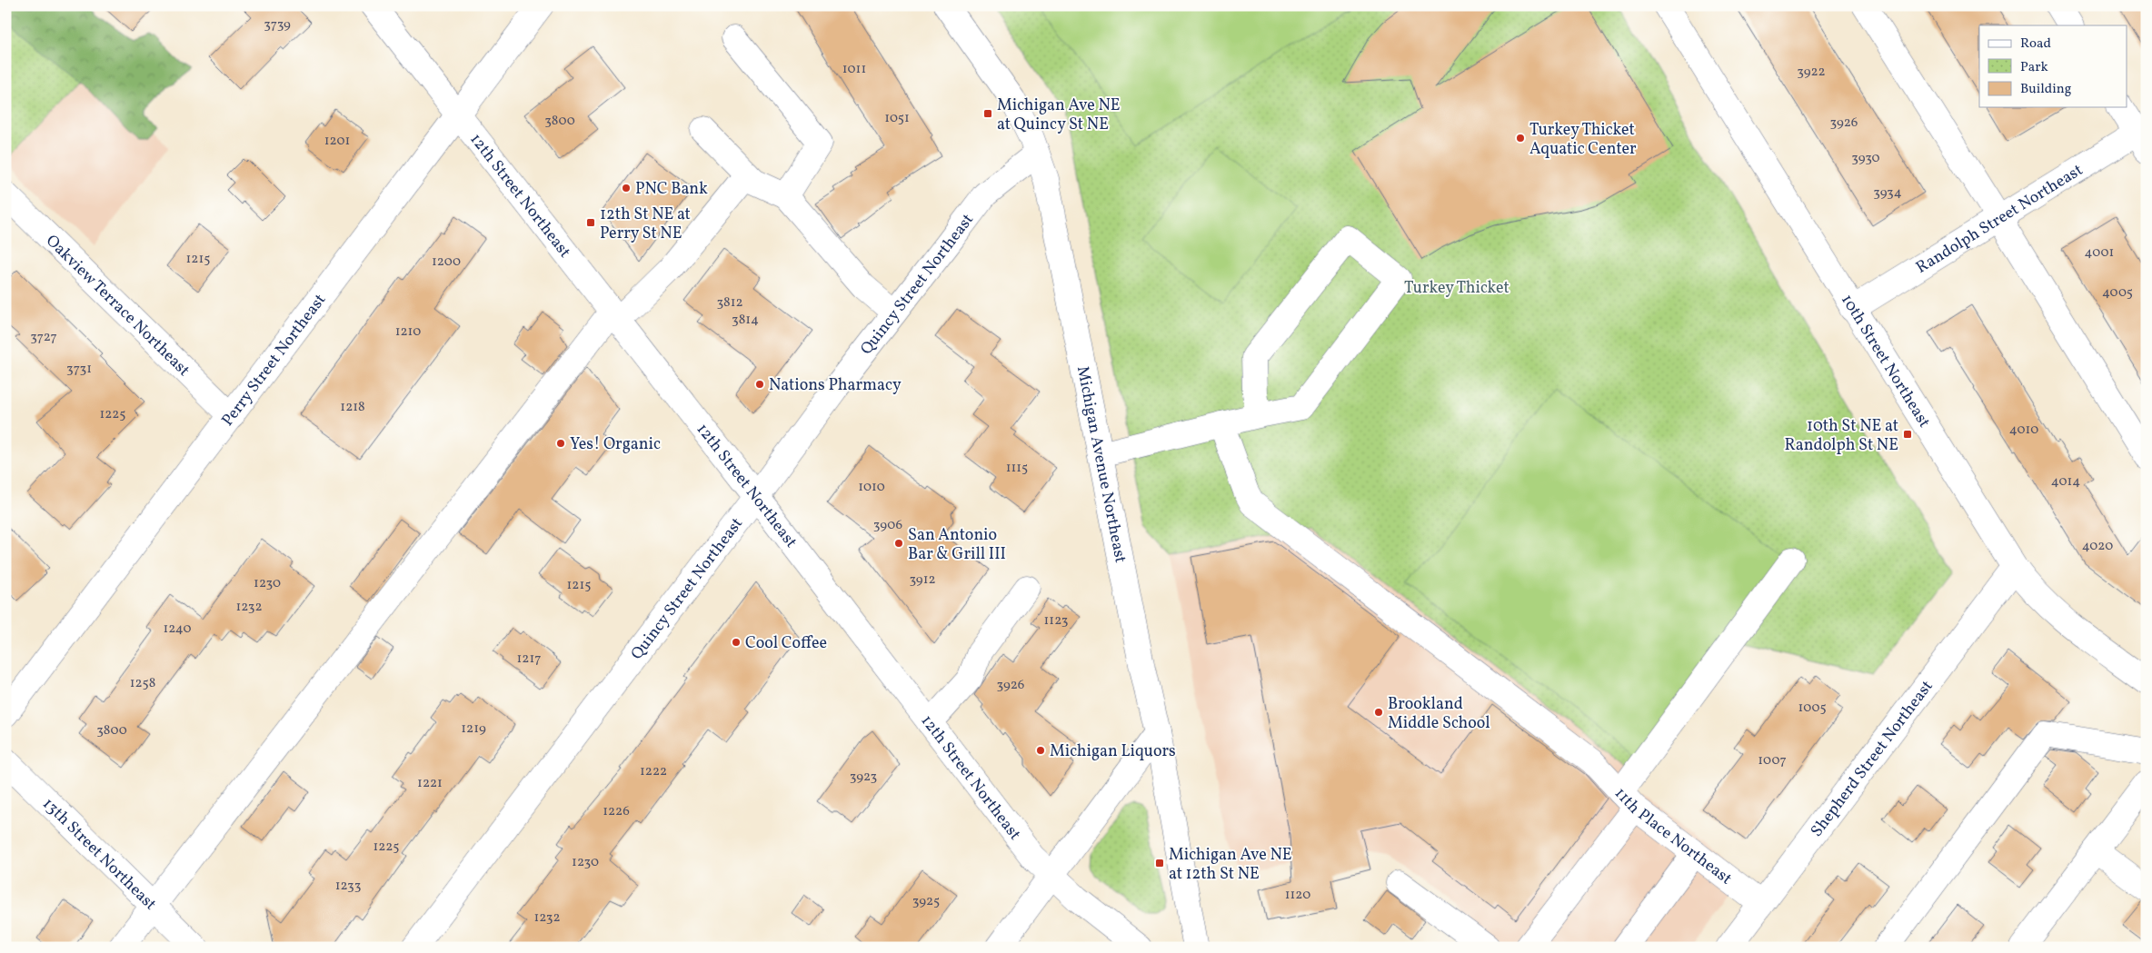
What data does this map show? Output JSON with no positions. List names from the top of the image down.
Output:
{
  "streets": {
    "street": [
      "12th Street Northeast",
      "Randolph Street Northeast",
      "Quincy Street Northeast",
      "Oakview Terrace Northeast",
      "Perry Street Northeast",
      "10th Street Northeast",
      "Michigan Avenue Northeast",
      "Shepherd Street Northeast",
      "11th Place Northeast",
      "13th Street Northeast"
    ]
  },
  "crossings": [
    ["12th Street Northeast", "Quincy Street Northeast"],
    ["12th Street Northeast", "Perry Street Northeast"],
    ["Randolph Street Northeast", "10th Street Northeast"],
    ["Quincy Street Northeast", "Michigan Avenue Northeast"],
    ["Oakview Terrace Northeast", "Perry Street Northeast"],
    ["10th Street Northeast", "Shepherd Street Northeast"],
    ["Shepherd Street Northeast", "11th Place Northeast"]
  ],
  "parks": ["Turkey Thicket"],
  "places": {
    "transit": [
      "Michigan Ave NE at Quincy St NE",
      "12th St NE at Perry St NE",
      "10th St NE at Randolph St NE",
      "Michigan Ave NE at 12th St NE"
    ],
    "other": [
      "Turkey Thicket Aquatic Center",
      "PNC Bank",
      "Nations Pharmacy",
      "Yes! Organic",
      "San Antonio Bar & Grill III",
      "Cool Coffee",
      "Brookland Middle School",
      "Michigan Liquors"
    ]
  },
  "house_numbers": [
    "3739",
    "1011",
    "3922",
    "1051",
    "3800",
    "3926",
    "1201",
    "3930",
    "3934",
    "4001",
    "1215",
    "1200",
    "4005",
    "3812",
    "3814",
    "1210",
    "3727",
    "3731",
    "1218",
    "1225",
    "4010",
    "1115",
    "4014",
    "1010",
    "3906",
    "4020",
    "3912",
    "1230",
    "1215",
    "1232",
    "1123",
    "1240",
    "1217",
    "1258",
    "3926",
    "1005",
    "1219",
    "3800",
    "1007",
    "1222",
    "3923",
    "1221",
    "1226",
    "1225",
    "1230",
    "1233",
    "1120",
    "3925",
    "1232"
  ],
  "legend": ["Road", "Park", "Building"]
}
